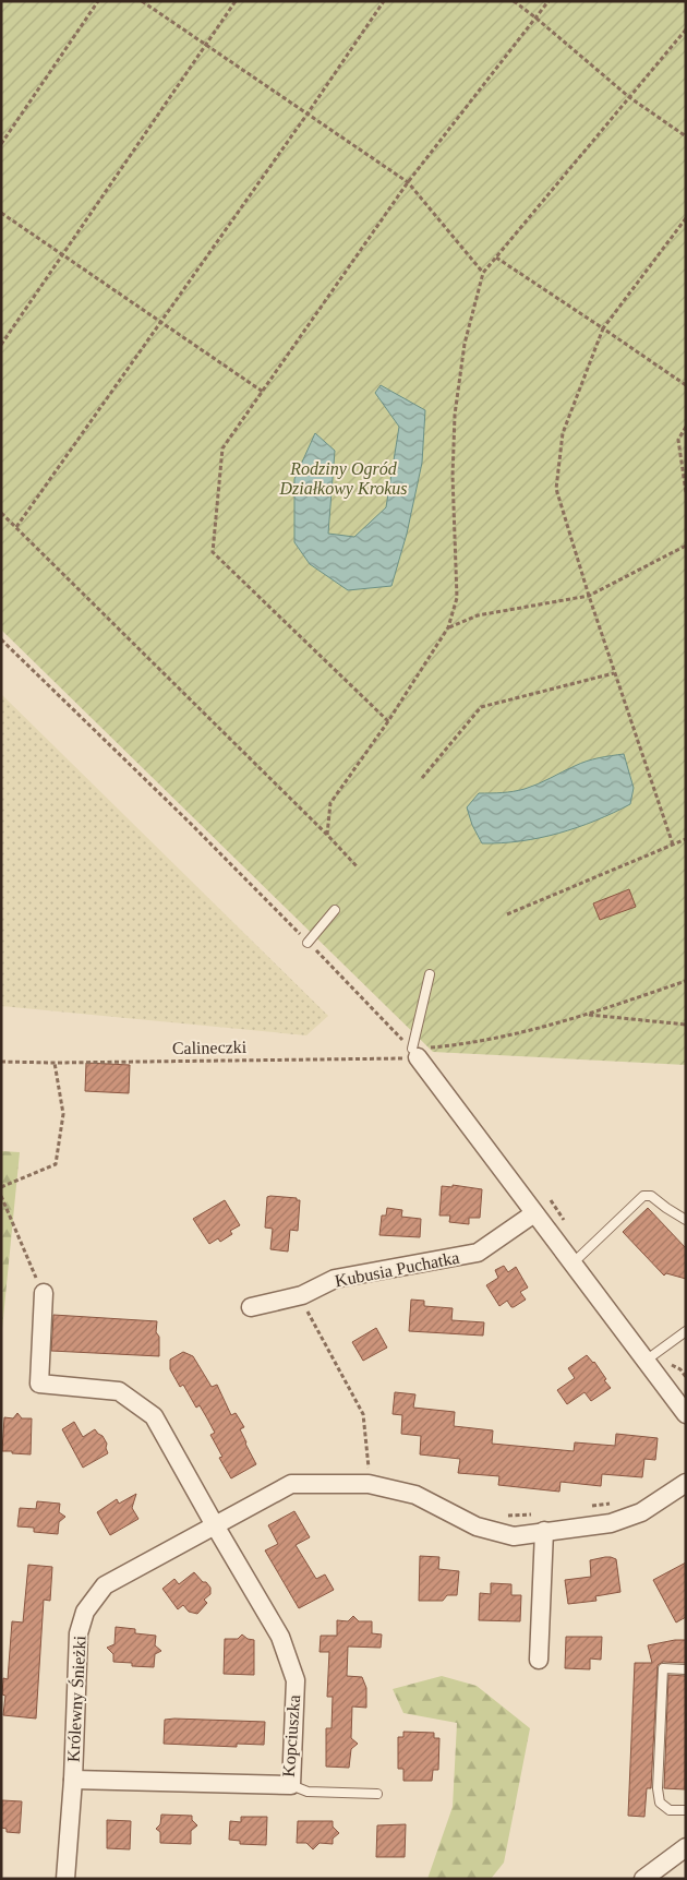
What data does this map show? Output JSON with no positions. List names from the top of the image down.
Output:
{
  "streets": {
    "street": ["Kubusia Puchatka", "Królewny Śnieżki", "Kopciuszka"],
    "path": ["Calineczki"]
  },
  "crossings": [
    ["Królewny Śnieżki", "Kopciuszka"]
  ],
  "parks": ["Rodziny Ogród Działkowy Krokus"]
}
